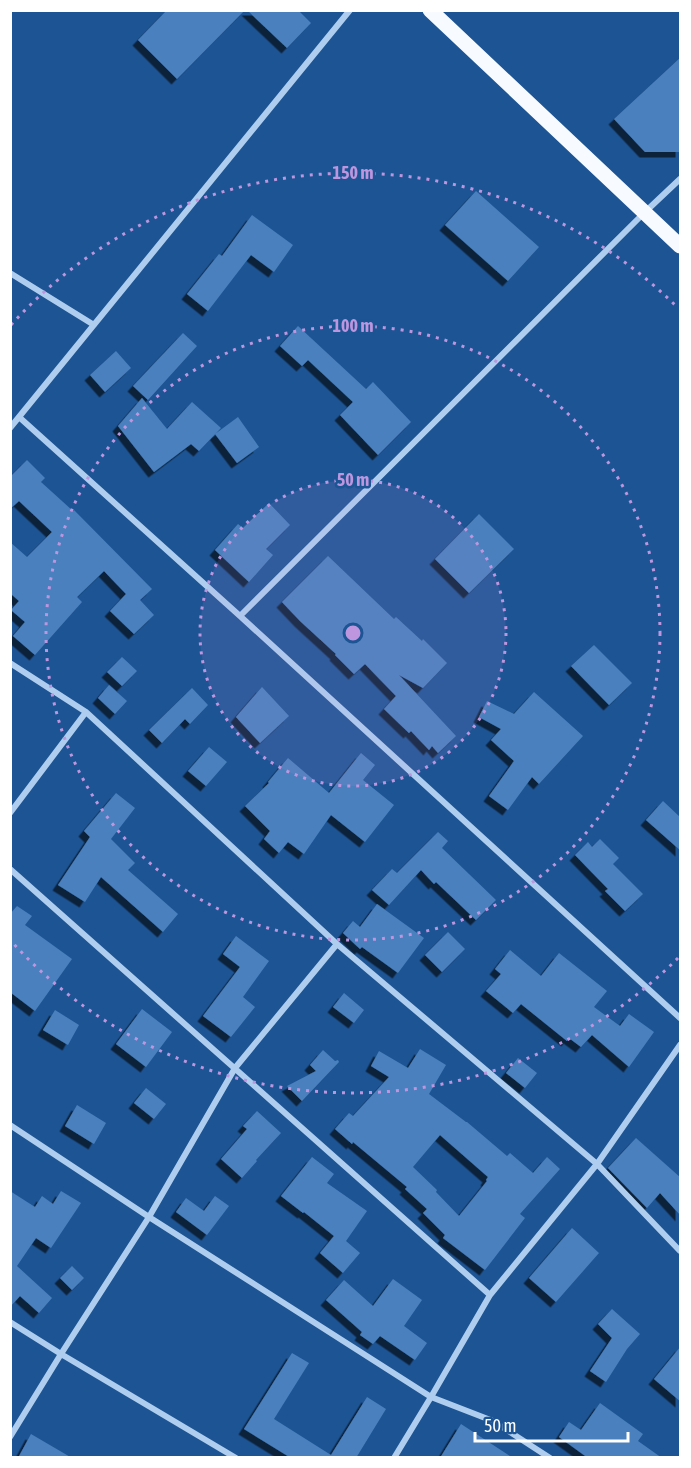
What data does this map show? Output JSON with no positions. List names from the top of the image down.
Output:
{
  "scale_bar": "50 m",
  "rings": ["150 m", "100 m", "50 m"]
}
